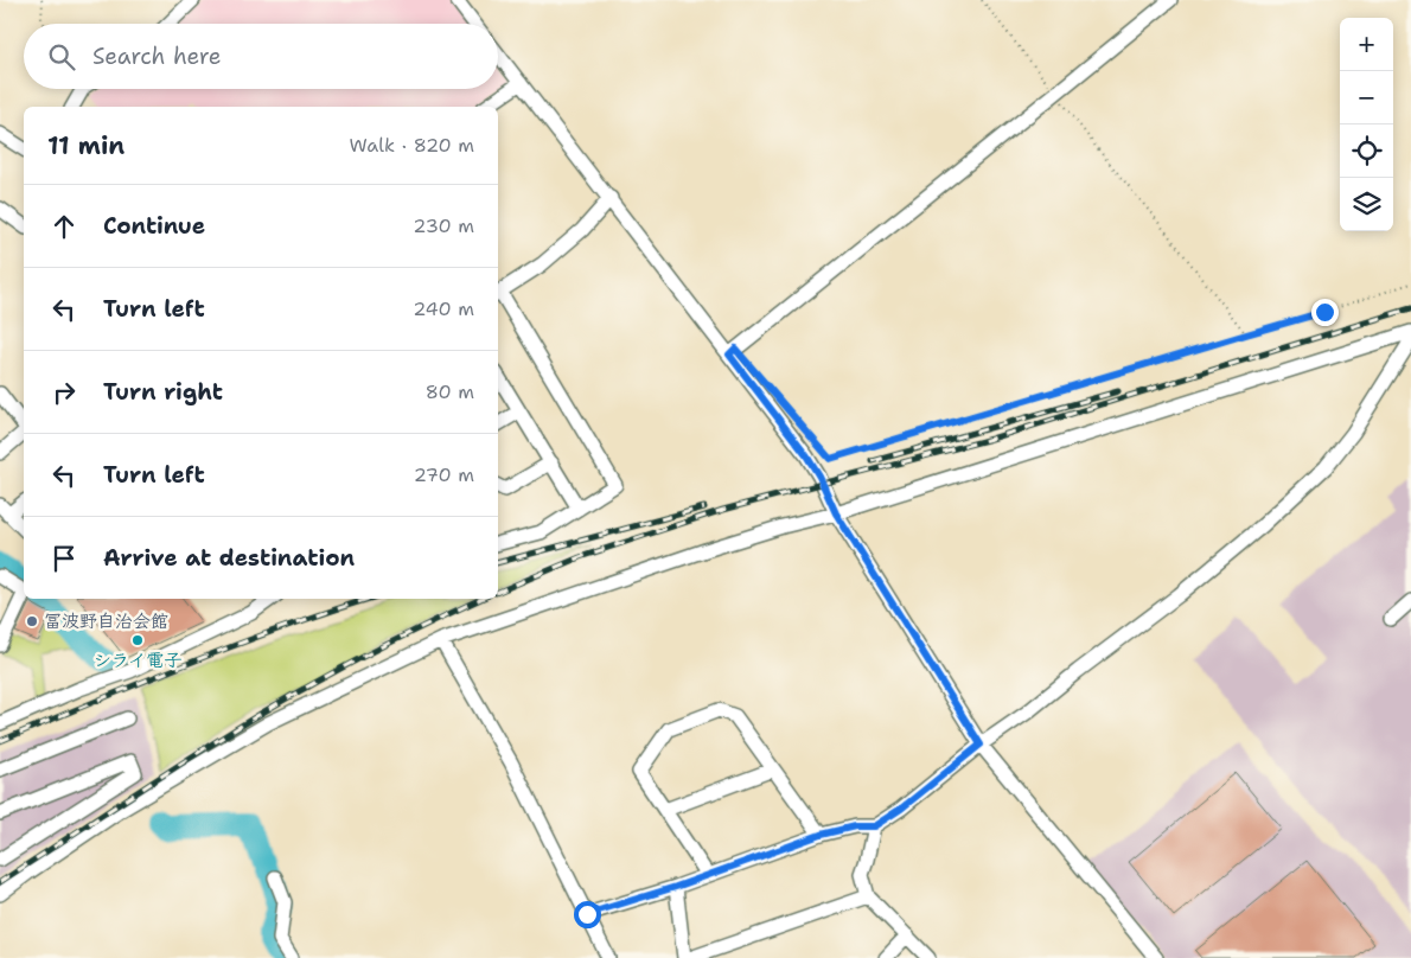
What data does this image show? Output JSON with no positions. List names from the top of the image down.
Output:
{
  "places": ["冨波野自治会館", "シライ電子"],
  "page": {
    "map_buttons": ["+", "−"],
    "search": "Search here",
    "heading": ["11 min", "Walk · 820 m"],
    "list": [
      ["Continue", "230 m"],
      ["Turn left", "240 m"],
      ["Turn right", "80 m"],
      ["Turn left", "270 m"],
      "Arrive at destination"
    ]
  }
}
